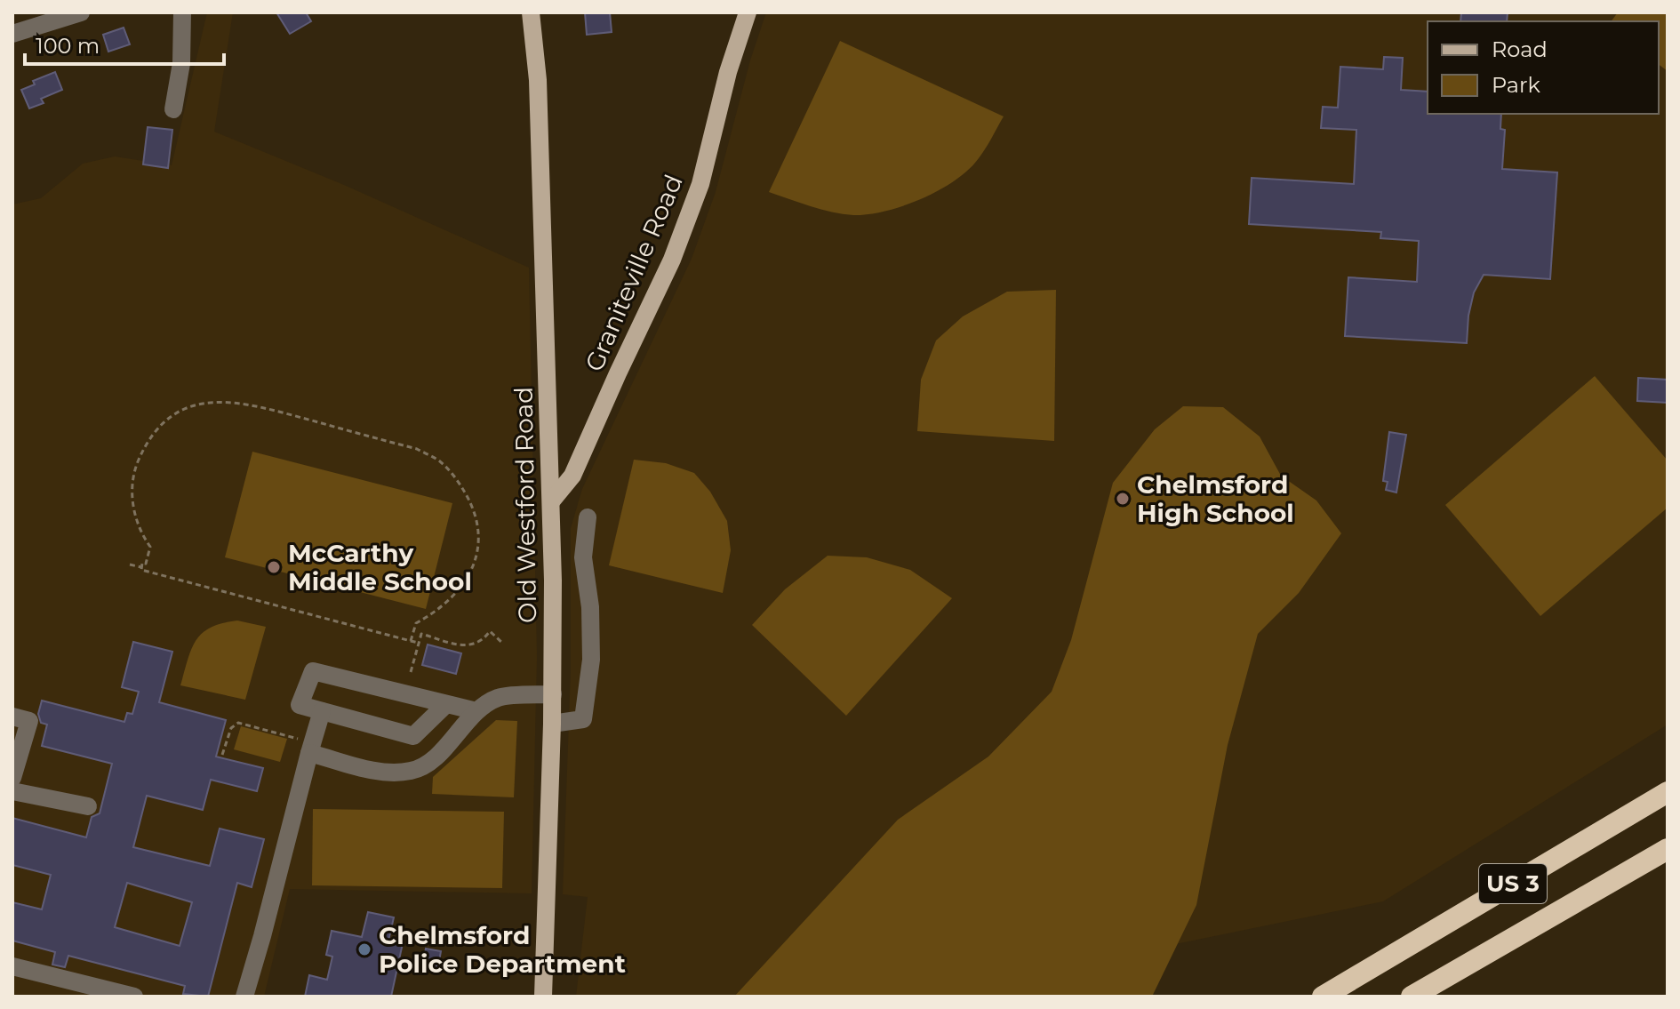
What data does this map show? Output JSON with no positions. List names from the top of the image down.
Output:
{
  "streets": {
    "highway": ["US 3"],
    "main road": ["Graniteville Road", "Old Westford Road"]
  },
  "crossings": [
    ["Graniteville Road", "Old Westford Road"]
  ],
  "places": ["Chelmsford High School", "McCarthy Middle School", "Chelmsford Police Department"],
  "legend": ["Road", "Park"],
  "scale_bar": "100 m"
}
